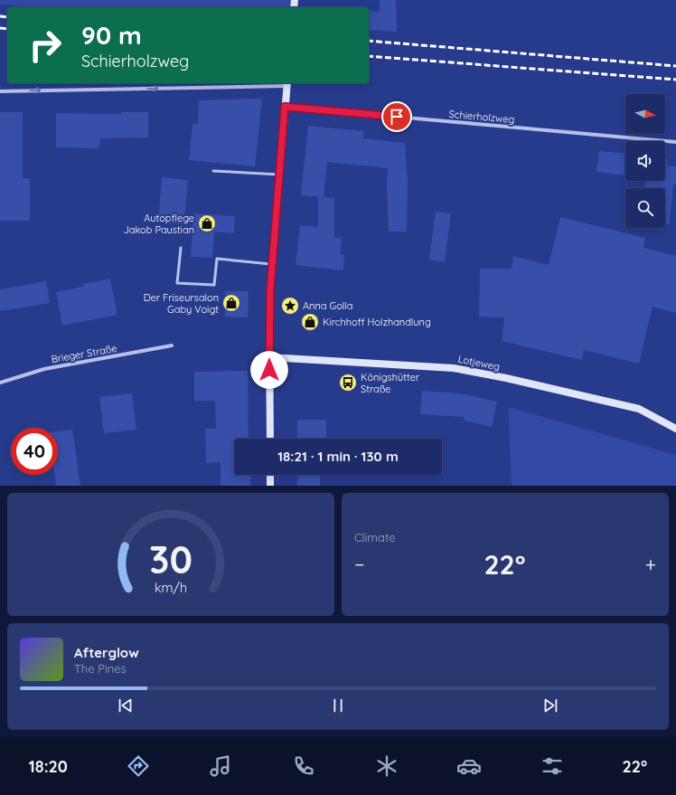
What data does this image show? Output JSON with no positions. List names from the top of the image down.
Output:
{
  "streets": {
    "street": ["Schierholzweg", "Brieger Straße", "Lotjeweg"]
  },
  "places": {
    "shop": ["Autopflege Jakob Paustian", "Der Friseursalon Gaby Voigt", "Kirchhoff Holzhandlung"],
    "place": ["Anna Golla"],
    "bus stop": ["Königshütter Straße"]
  },
  "north": "right",
  "page": {
    "turn": ["90 m", "Schierholzweg"],
    "limit": "40",
    "trip": "18:21 · 1 min · 130 m",
    "tile": "Climate",
    "heat": ["−", "22°", "+"],
    "song": ["Afterglow", "The Pines"],
    "tabs": ["18:20", "22°"],
    "gauge": ["30", "km/h"]
  }
}
